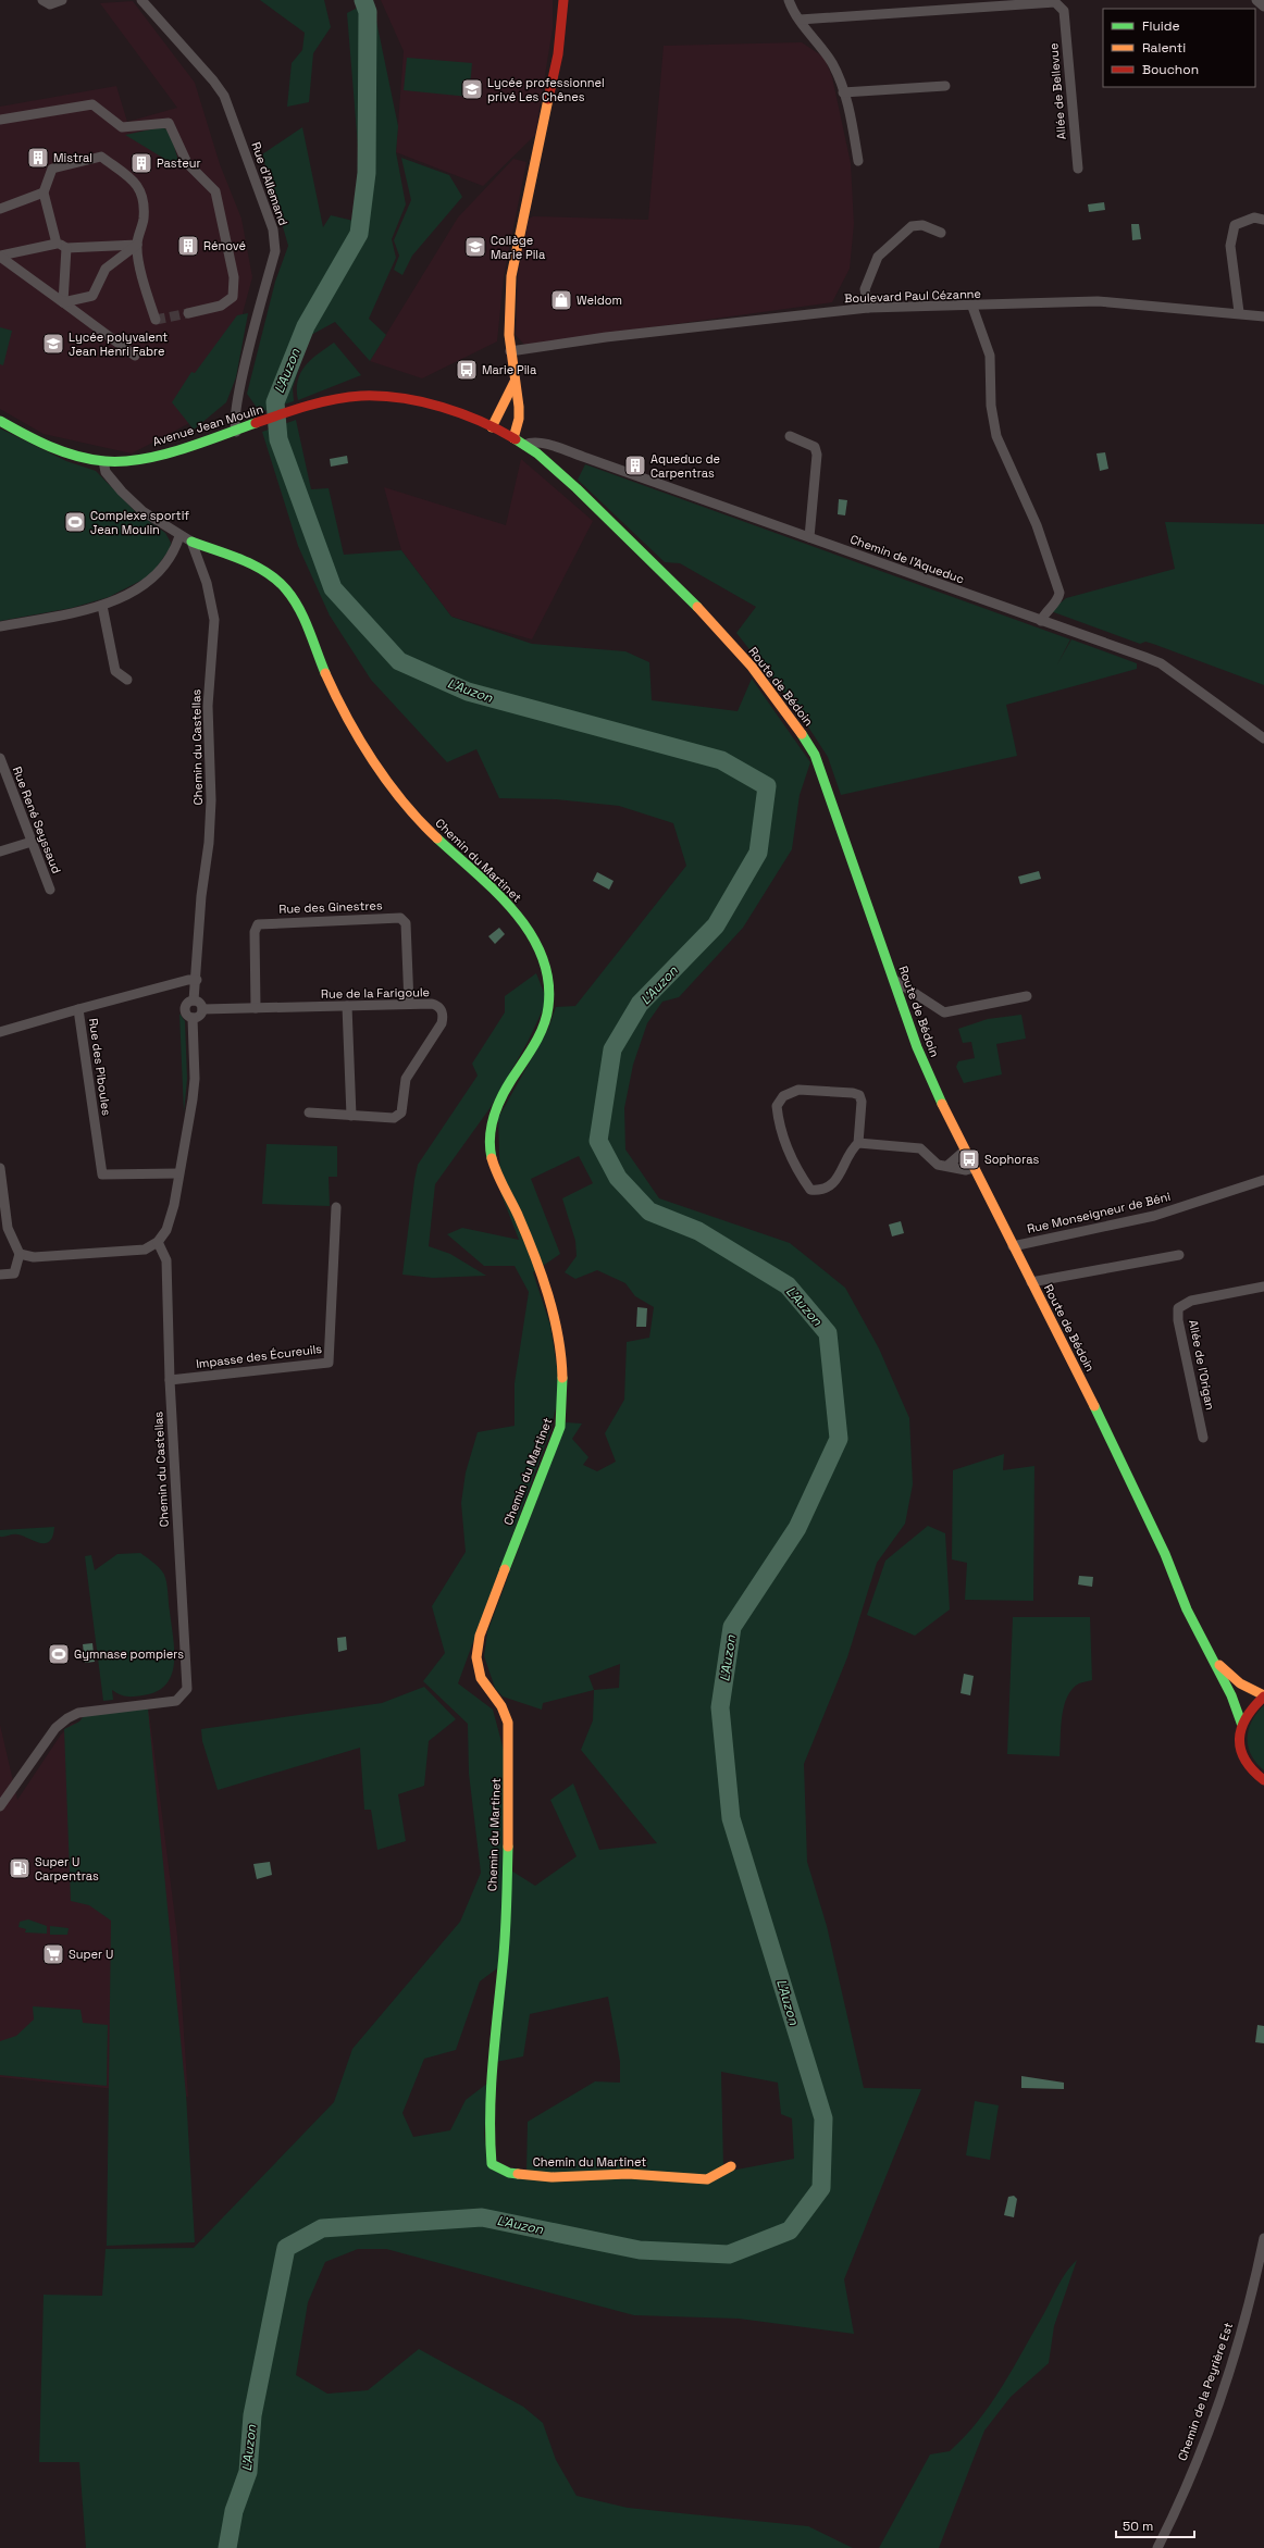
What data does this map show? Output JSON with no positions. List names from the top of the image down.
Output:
{
  "streets": {
    "main road": ["Avenue Jean Moulin", "Route de Bédoin", "Chemin du Martinet"],
    "street": [
      "Allée de Bellevue",
      "Rue d'Allemand",
      "Boulevard Paul Cézanne",
      "Chemin de l'Aqueduc",
      "Chemin du Castellas",
      "Rue René Seyssaud",
      "Rue des Ginestres",
      "Rue de la Farigoule",
      "Rue des Piboules",
      "Rue Monseigneur de Béni",
      "Impasse des Écureuils",
      "Allée de l'Origan",
      "Chemin de la Peyrière Est"
    ]
  },
  "crossings": [
    ["Rue d'Allemand", "Avenue Jean Moulin"],
    ["Avenue Jean Moulin", "Chemin de l'Aqueduc"],
    ["Avenue Jean Moulin", "Route de Bédoin"],
    ["Chemin de l'Aqueduc", "Route de Bédoin"],
    ["Route de Bédoin", "Rue Monseigneur de Béni"],
    ["Chemin du Castellas", "Chemin du Martinet"],
    ["Chemin du Castellas", "Rue de la Farigoule"],
    ["Chemin du Castellas", "Rue des Piboules"],
    ["Chemin du Castellas", "Impasse des Écureuils"],
    ["Rue des Ginestres", "Rue de la Farigoule"]
  ],
  "water": ["L'Auzon"],
  "places": {
    "school or university": ["Lycée professionnel privé Les Chênes", "Collège Marie Pila", "Lycée polyvalent Jean Henri Fabre"],
    "building": [
      "Mistral",
      "Pasteur",
      "Rénové",
      "Aqueduc de Carpentras"
    ],
    "shop": ["Weldom"],
    "bus stop": ["Marie Pila", "Sophoras"],
    "sports": ["Complexe sportif Jean Moulin", "Gymnase pompiers"],
    "fuel station": ["Super U Carpentras"],
    "supermarket": ["Super U"]
  },
  "legend": ["Fluide", "Ralenti", "Bouchon"],
  "scale_bar": "50 m"
}
